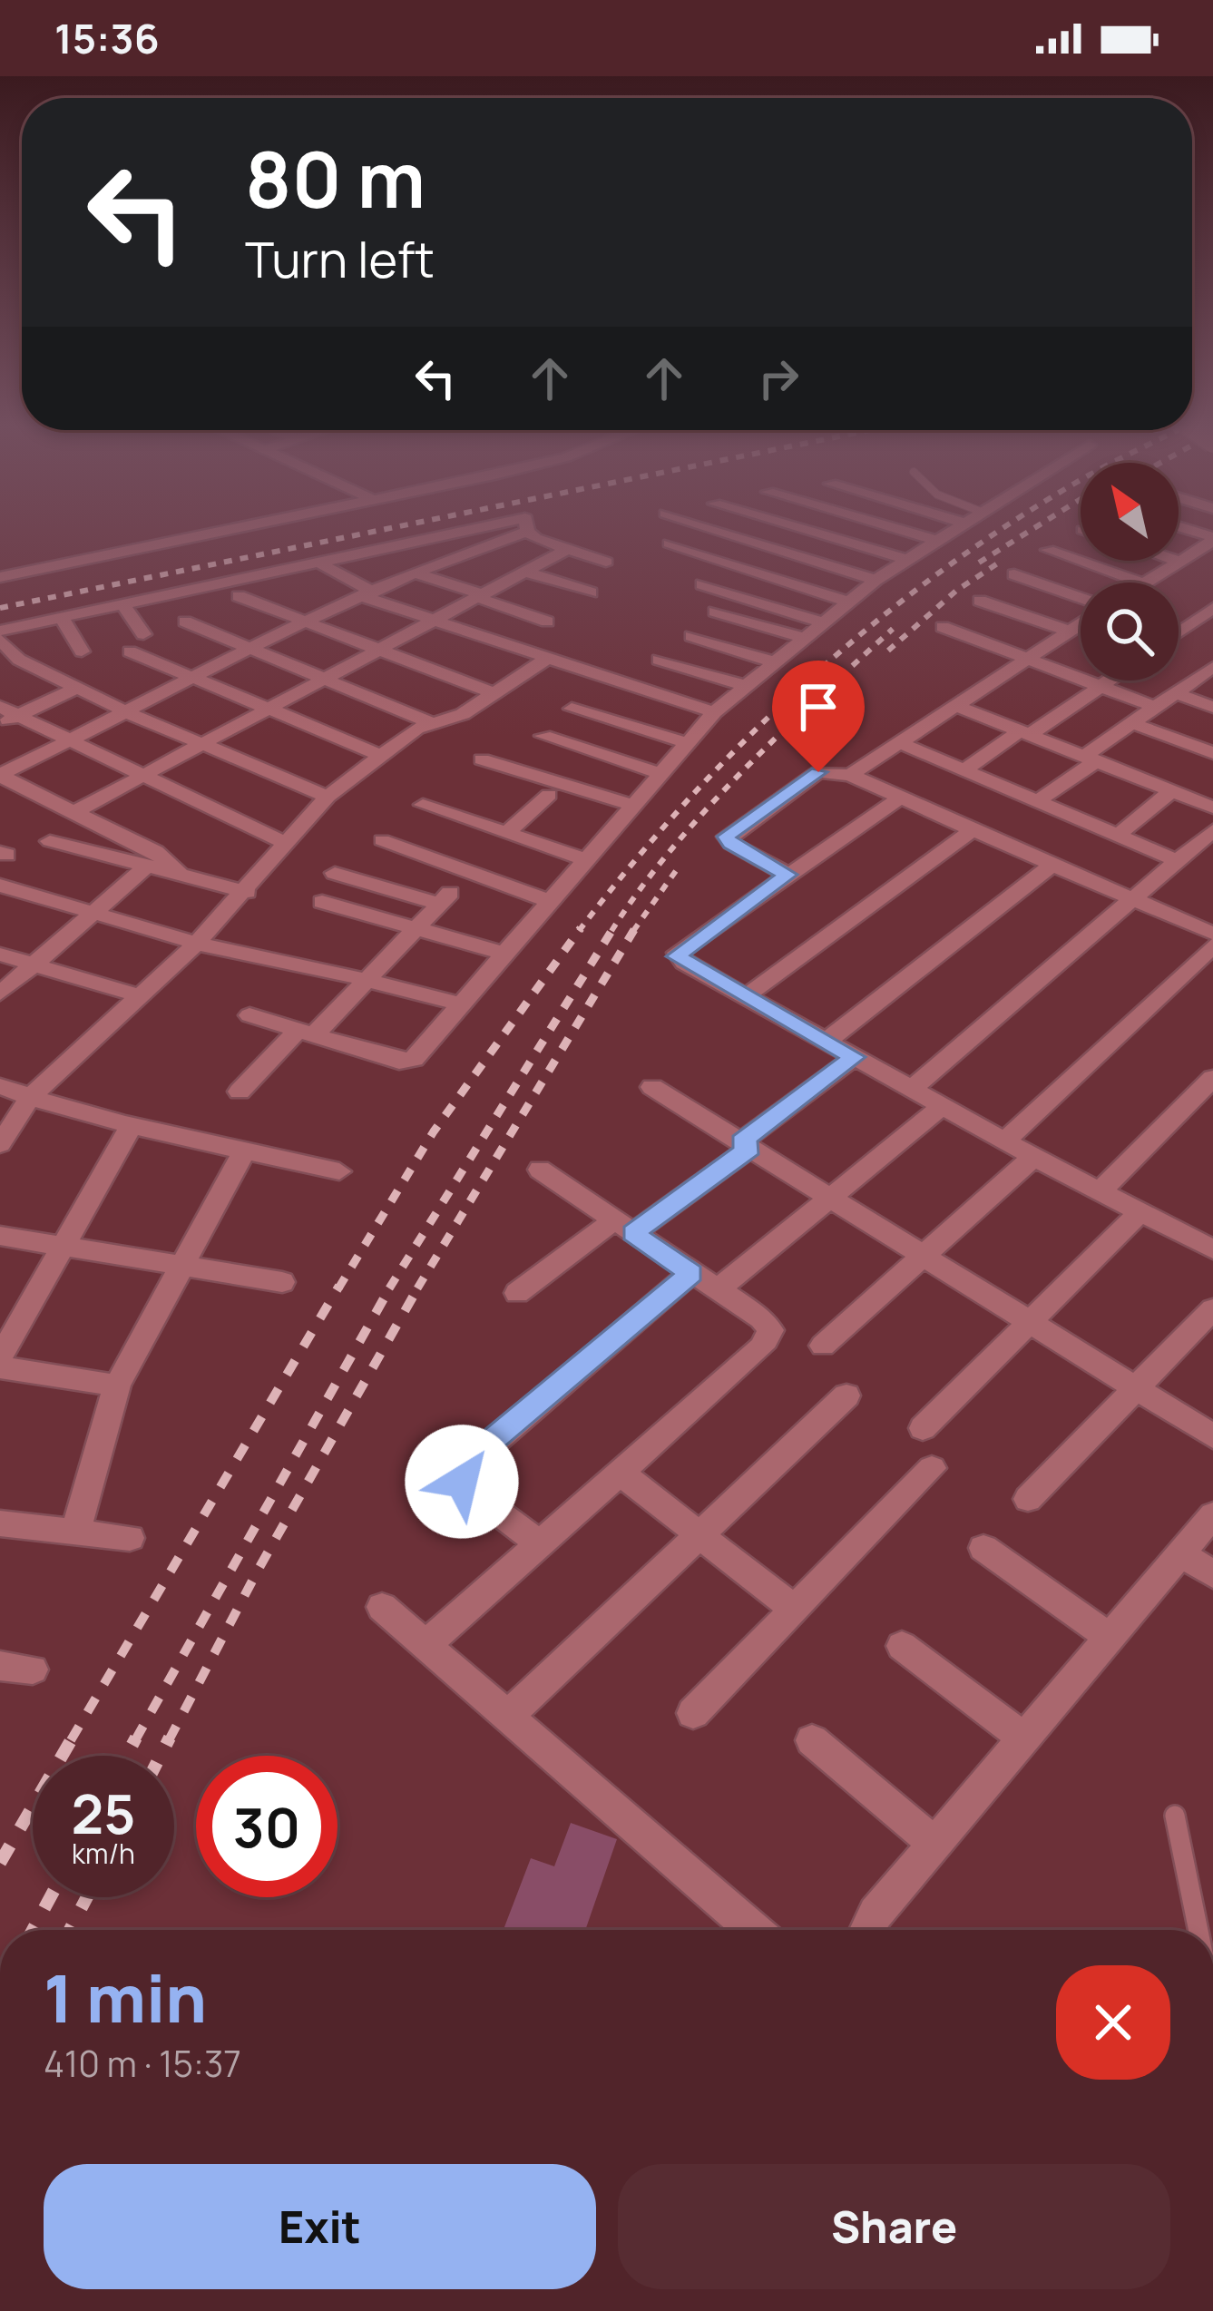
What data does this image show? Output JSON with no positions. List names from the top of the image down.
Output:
{
  "north": "top left",
  "page": {
    "status": "15:36",
    "turn": ["80 m", "Turn left"],
    "speed": "25 km/h",
    "limit": "30",
    "heading": ["1 min", "410 m · 15:37"],
    "buttons": ["Exit", "Share"]
  }
}
